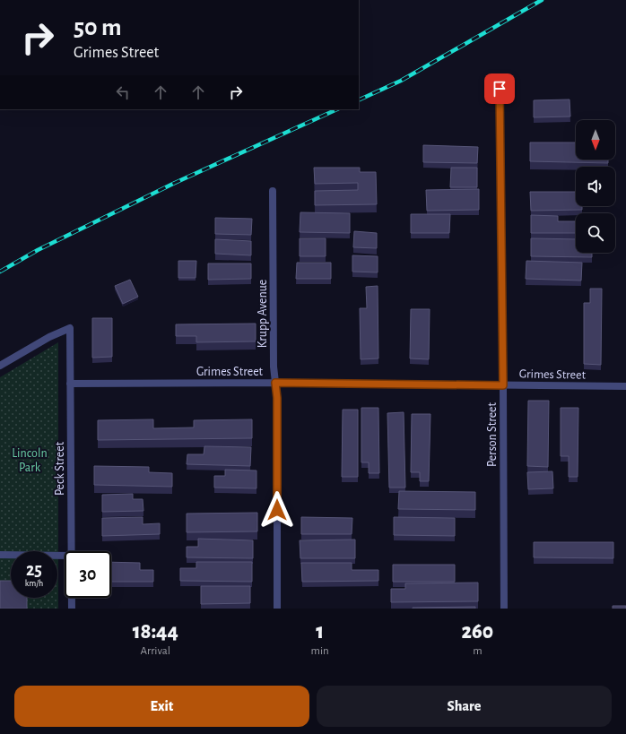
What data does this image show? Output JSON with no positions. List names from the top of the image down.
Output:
{
  "streets": {
    "street": [
      "Krupp Avenue",
      "Grimes Street",
      "Person Street",
      "Peck Street"
    ]
  },
  "crossings": [
    ["Krupp Avenue", "Grimes Street"],
    ["Grimes Street", "Person Street"],
    ["Grimes Street", "Peck Street"]
  ],
  "parks": ["Lincoln Park"],
  "north": "bottom",
  "page": {
    "turn": ["50 m", "Grimes Street"],
    "speed": "25 km/h",
    "limit": "30",
    "eta": [
      "18:44",
      "Arrival",
      "1",
      "min",
      "260",
      "m"
    ],
    "buttons": ["Exit", "Share"]
  }
}
